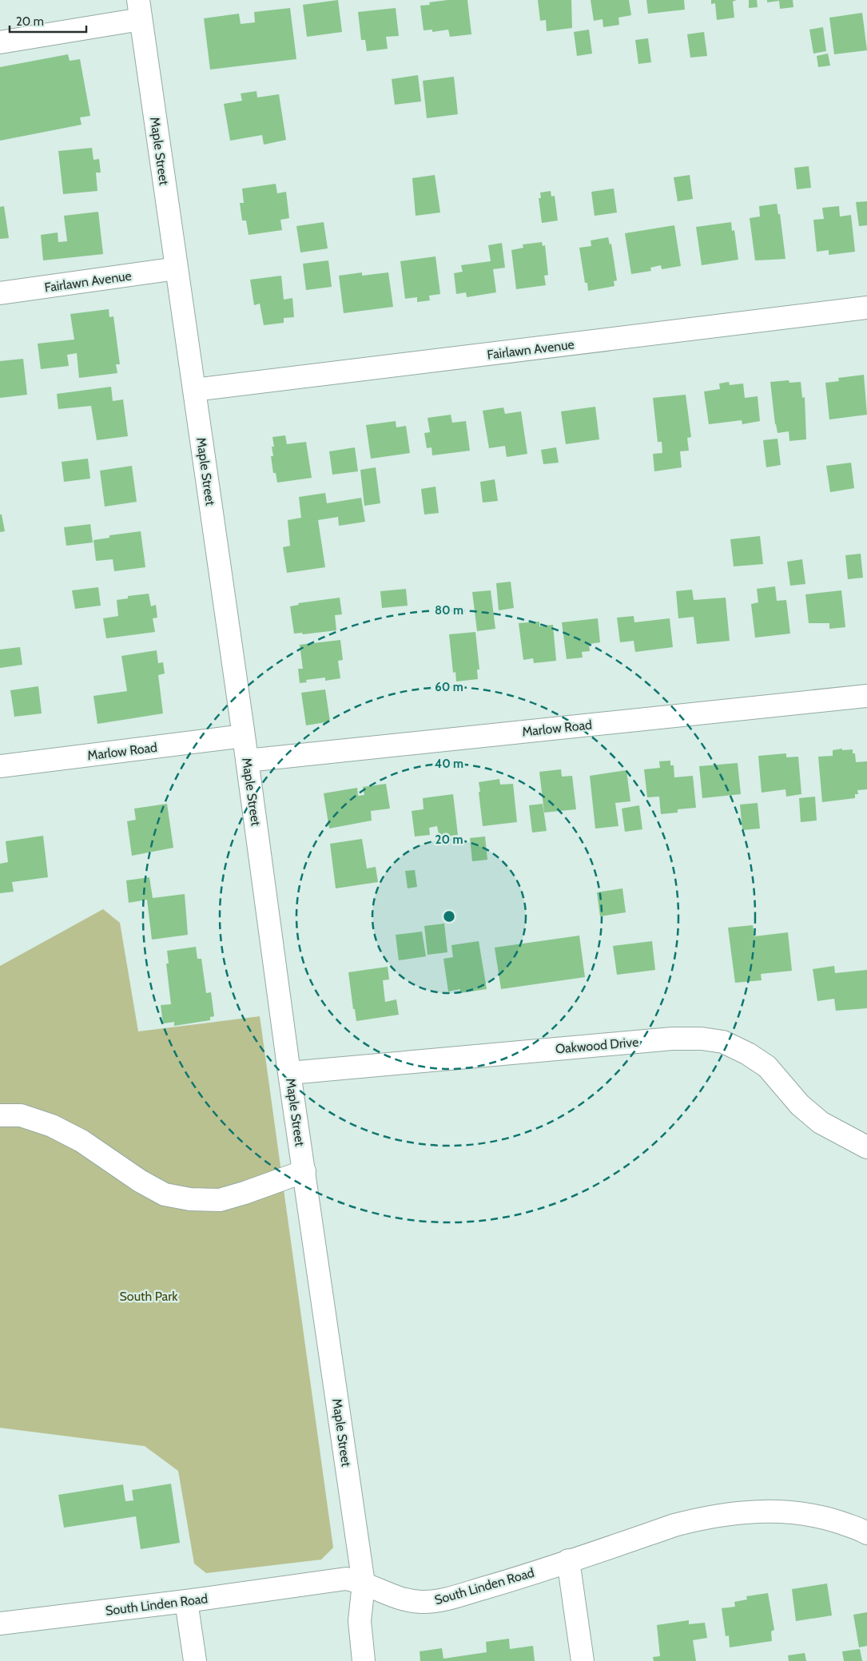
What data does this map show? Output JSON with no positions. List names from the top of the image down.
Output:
{
  "streets": {
    "street": [
      "Maple Street",
      "Fairlawn Avenue",
      "Marlow Road",
      "Oakwood Drive",
      "South Linden Road"
    ]
  },
  "crossings": [
    ["Maple Street", "Fairlawn Avenue"],
    ["Maple Street", "Marlow Road"],
    ["Maple Street", "Oakwood Drive"],
    ["Maple Street", "South Linden Road"]
  ],
  "parks": ["South Park"],
  "scale_bar": "20 m",
  "rings": [
    "80 m",
    "60 m",
    "40 m",
    "20 m"
  ]
}
